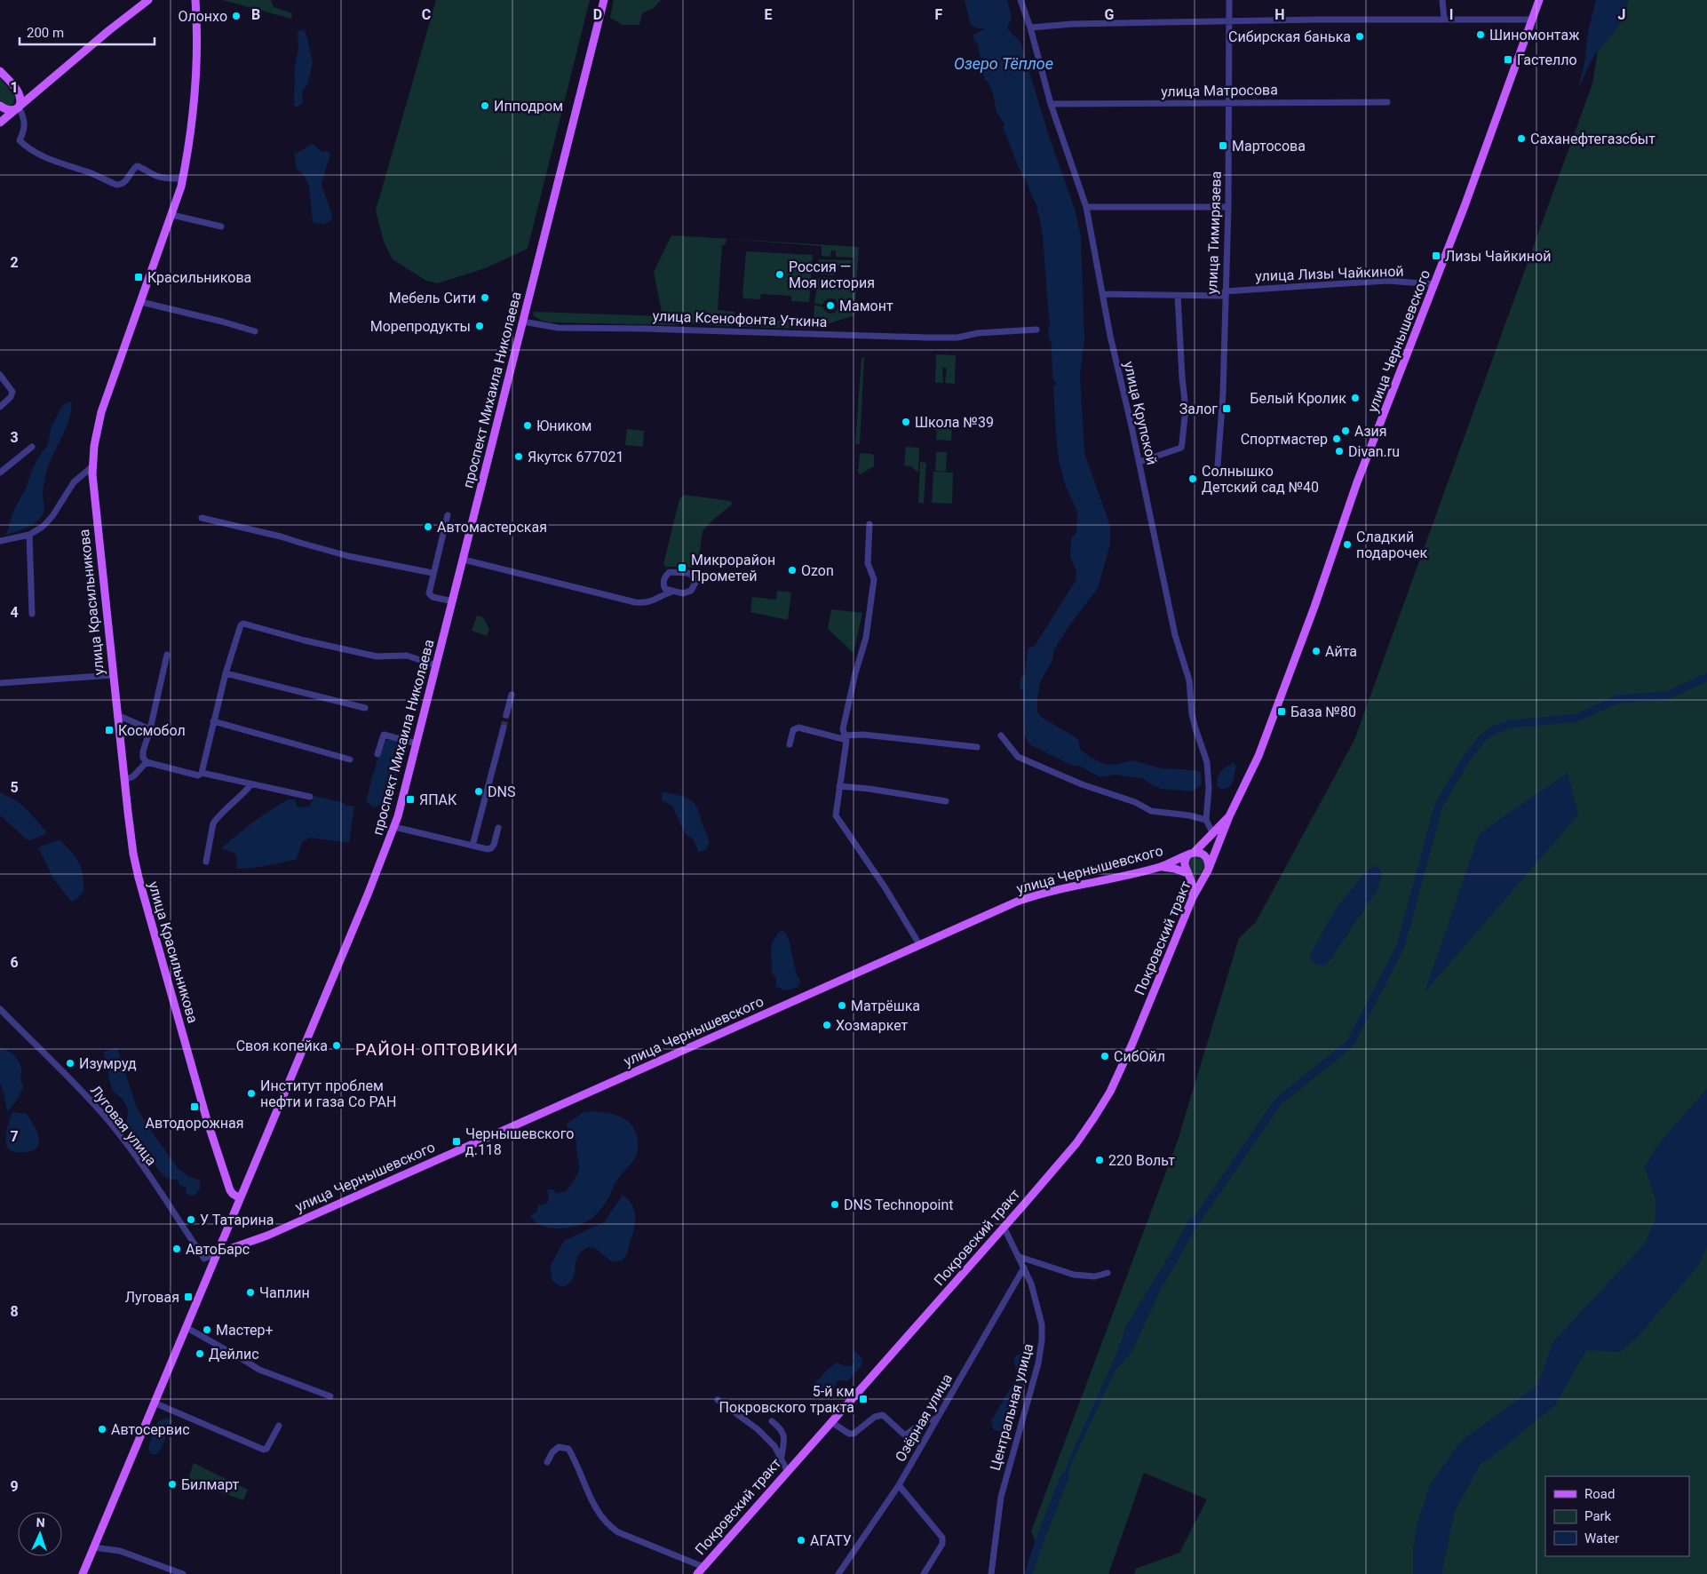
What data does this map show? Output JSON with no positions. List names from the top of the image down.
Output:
{
  "streets": {
    "main road": [
      "улица Чернышевского",
      "проспект Михаила Николаева",
      "улица Красильникова",
      "Покровский тракт"
    ],
    "street": [
      "улица Матросова",
      "улица Тимирязева",
      "улица Лизы Чайкиной",
      "улица Ксенофонта Уткина",
      "улица Крупской",
      "Луговая улица",
      "Центральная улица",
      "Озёрная улица"
    ]
  },
  "crossings": [
    ["улица Матросова", "улица Тимирязева"],
    ["улица Матросова", "улица Крупской"],
    ["улица Тимирязева", "улица Лизы Чайкиной"],
    ["улица Лизы Чайкиной", "улица Чернышевского"],
    ["улица Лизы Чайкиной", "улица Крупской"],
    ["улица Ксенофонта Уткина", "проспект Михаила Николаева"],
    ["улица Чернышевского", "проспект Михаила Николаева"],
    ["улица Чернышевского", "Покровский тракт"],
    ["улица Чернышевского", "Луговая улица"],
    ["проспект Михаила Николаева", "улица Красильникова"],
    ["проспект Михаила Николаева", "Луговая улица"],
    ["Покровский тракт", "Центральная улица"],
    ["Центральная улица", "Озёрная улица"]
  ],
  "districts": ["РАЙОН ОПТОВИКИ"],
  "water": ["Озеро Тёплое"],
  "places": {
    "other": [
      "Олонхо",
      "Шиномонтаж",
      "Сибирская банька",
      "Ипподром",
      "Саханефтегазсбыт",
      "Россия — Моя история",
      "Мебель Сити",
      "Мамонт",
      "Морепродукты",
      "Белый Кролик",
      "Школа №39",
      "Юником",
      "Азия",
      "Спортмастер",
      "Divan.ru",
      "Якутск 677021",
      "Солнышко Детский сад №40",
      "Автомастерская",
      "Сладкий подарочек",
      "Ozon",
      "Айта",
      "DNS",
      "Матрёшка",
      "Хозмаркет",
      "Своя копейка",
      "СибОйл",
      "Изумруд",
      "Институт проблем нефти и газа Со РАН",
      "220 Вольт",
      "DNS Technopoint",
      "У Татарина",
      "АвтоБарс",
      "Чаплин",
      "Мастер+",
      "Дейлис",
      "Автосервис",
      "Билмарт",
      "АГАТУ"
    ],
    "transit": [
      "Гастелло",
      "Мартосова",
      "Лизы Чайкиной",
      "Красильникова",
      "Залог",
      "Микрорайон Прометей",
      "База №80",
      "Космобол",
      "ЯПАК",
      "Автодорожная",
      "Чернышевского д.118",
      "Луговая",
      "5-й км Покровского тракта"
    ]
  },
  "legend": ["Road", "Park", "Water"],
  "scale_bar": "200 m",
  "north": "top",
  "grid": {
    "columns": [
      "B",
      "C",
      "D",
      "E",
      "F",
      "G",
      "H",
      "I",
      "J"
    ],
    "rows": [
      "1",
      "2",
      "3",
      "4",
      "5",
      "6",
      "7",
      "8",
      "9"
    ]
  }
}
